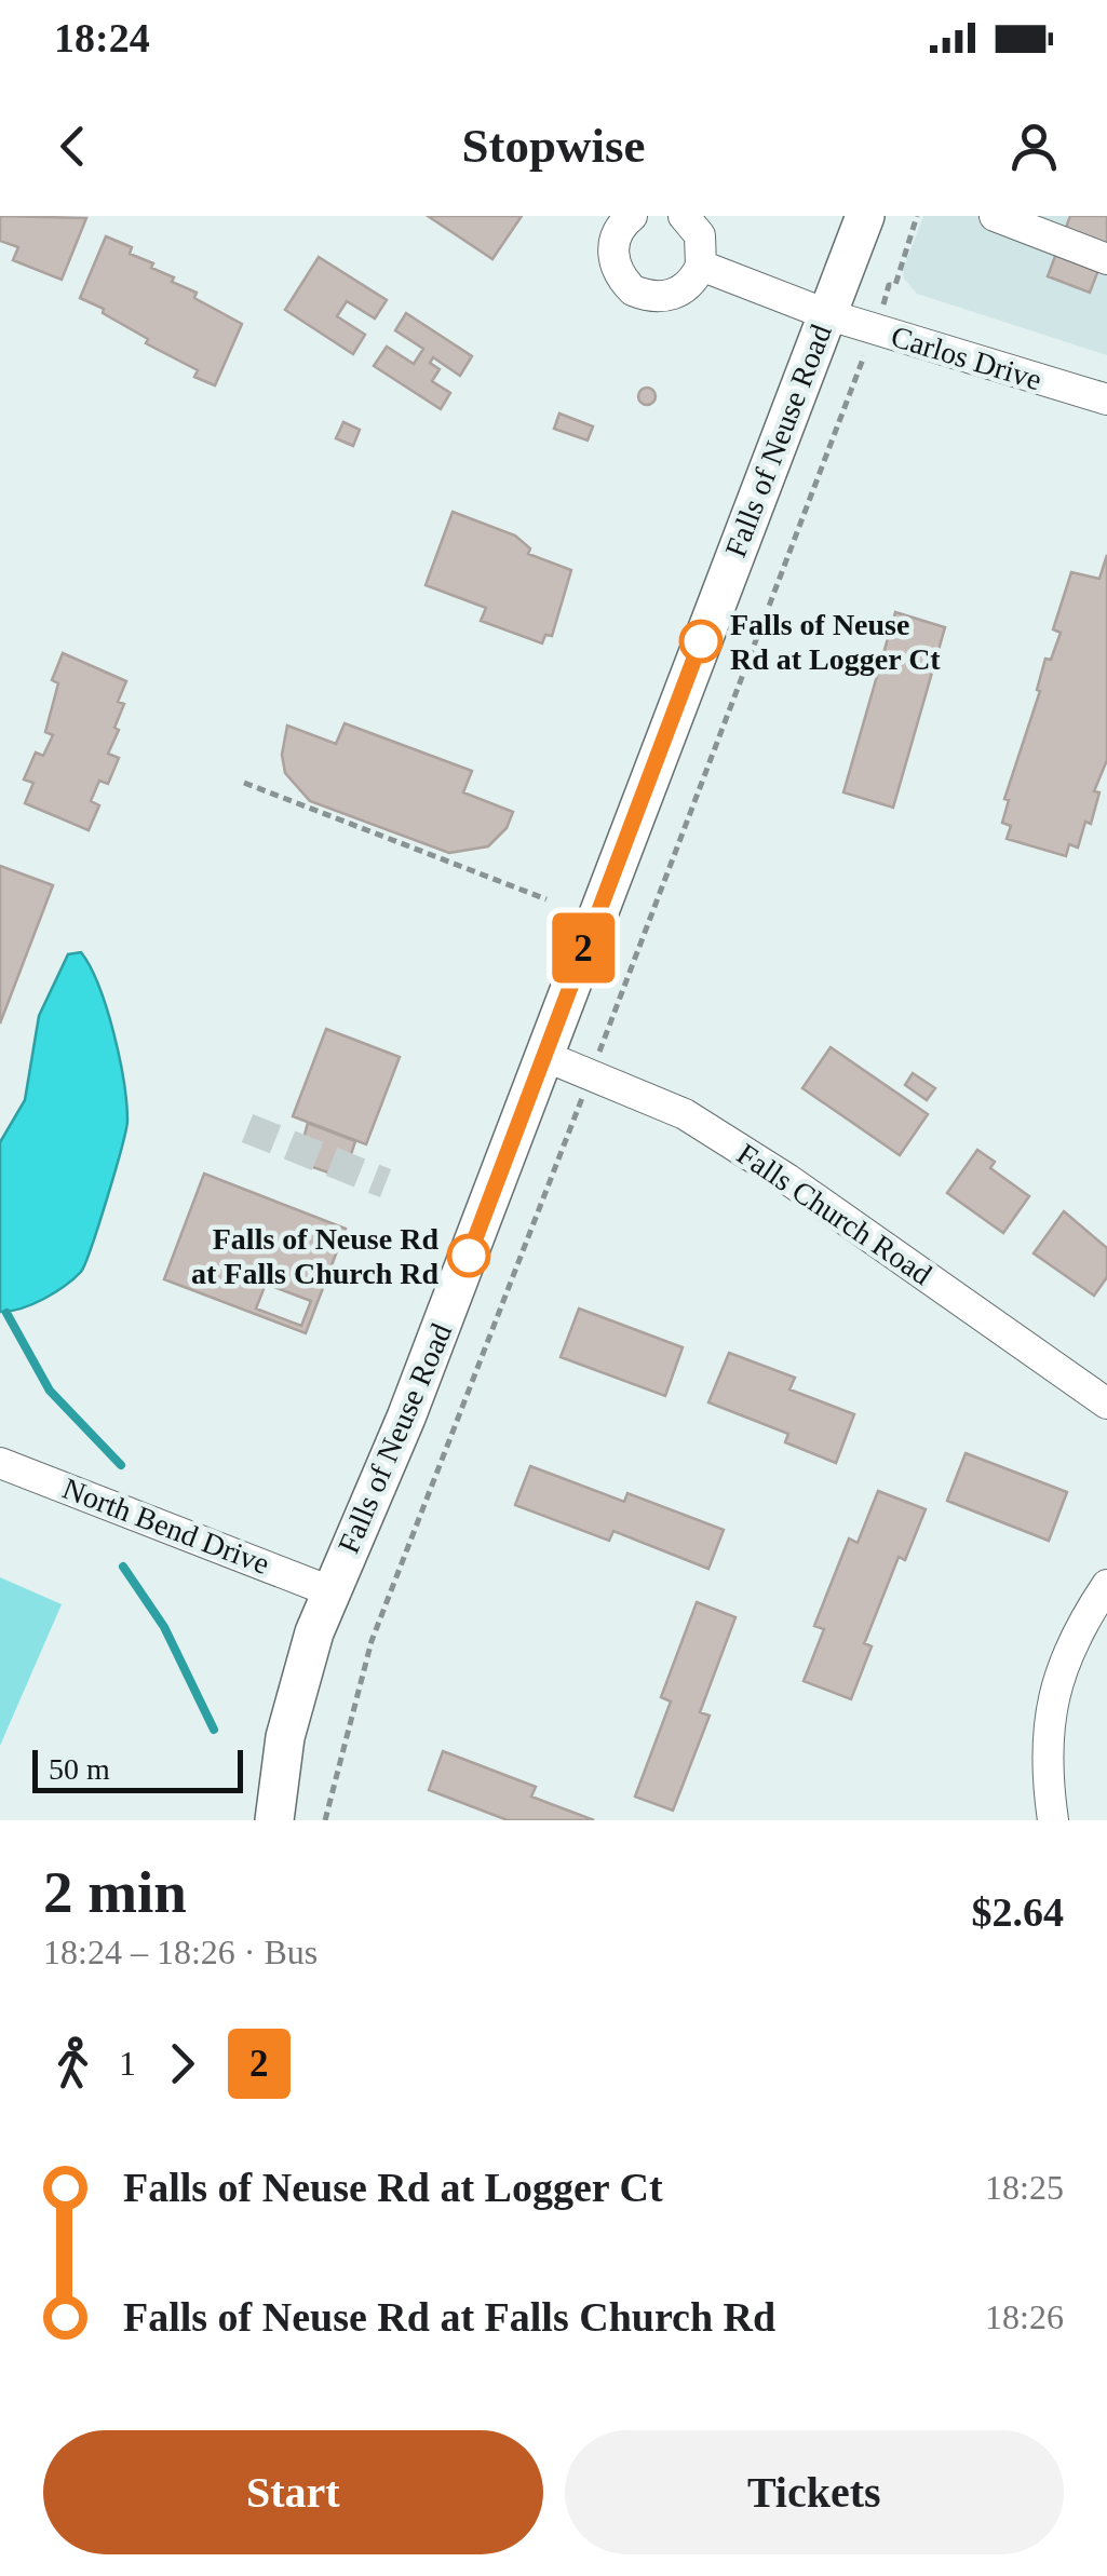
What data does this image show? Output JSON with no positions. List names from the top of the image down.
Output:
{
  "streets": {
    "main road": ["Falls of Neuse Road"],
    "street": ["Carlos Drive", "Falls Church Road", "North Bend Drive"]
  },
  "crossings": [
    ["Carlos Drive", "Falls of Neuse Road"],
    ["Falls of Neuse Road", "Falls Church Road"],
    ["Falls of Neuse Road", "North Bend Drive"]
  ],
  "places": ["Falls of Neuse Rd at Logger Ct", "Falls of Neuse Rd at Falls Church Rd"],
  "lines": ["bus line 2"],
  "scale_bar": "50 m",
  "page": {
    "status": "18:24",
    "header": "Stopwise",
    "on_map": "2",
    "scale": "50 m",
    "heading": ["2 min", "18:24 – 18:26 · Bus", "$2.64"],
    "legs": ["1", "2"],
    "list": [
      {
        "name": "Falls of Neuse Rd at Logger Ct",
        "value": "18:25"
      },
      {
        "name": "Falls of Neuse Rd at Falls Church Rd",
        "value": "18:26"
      }
    ],
    "buttons": ["Start", "Tickets"]
  }
}
